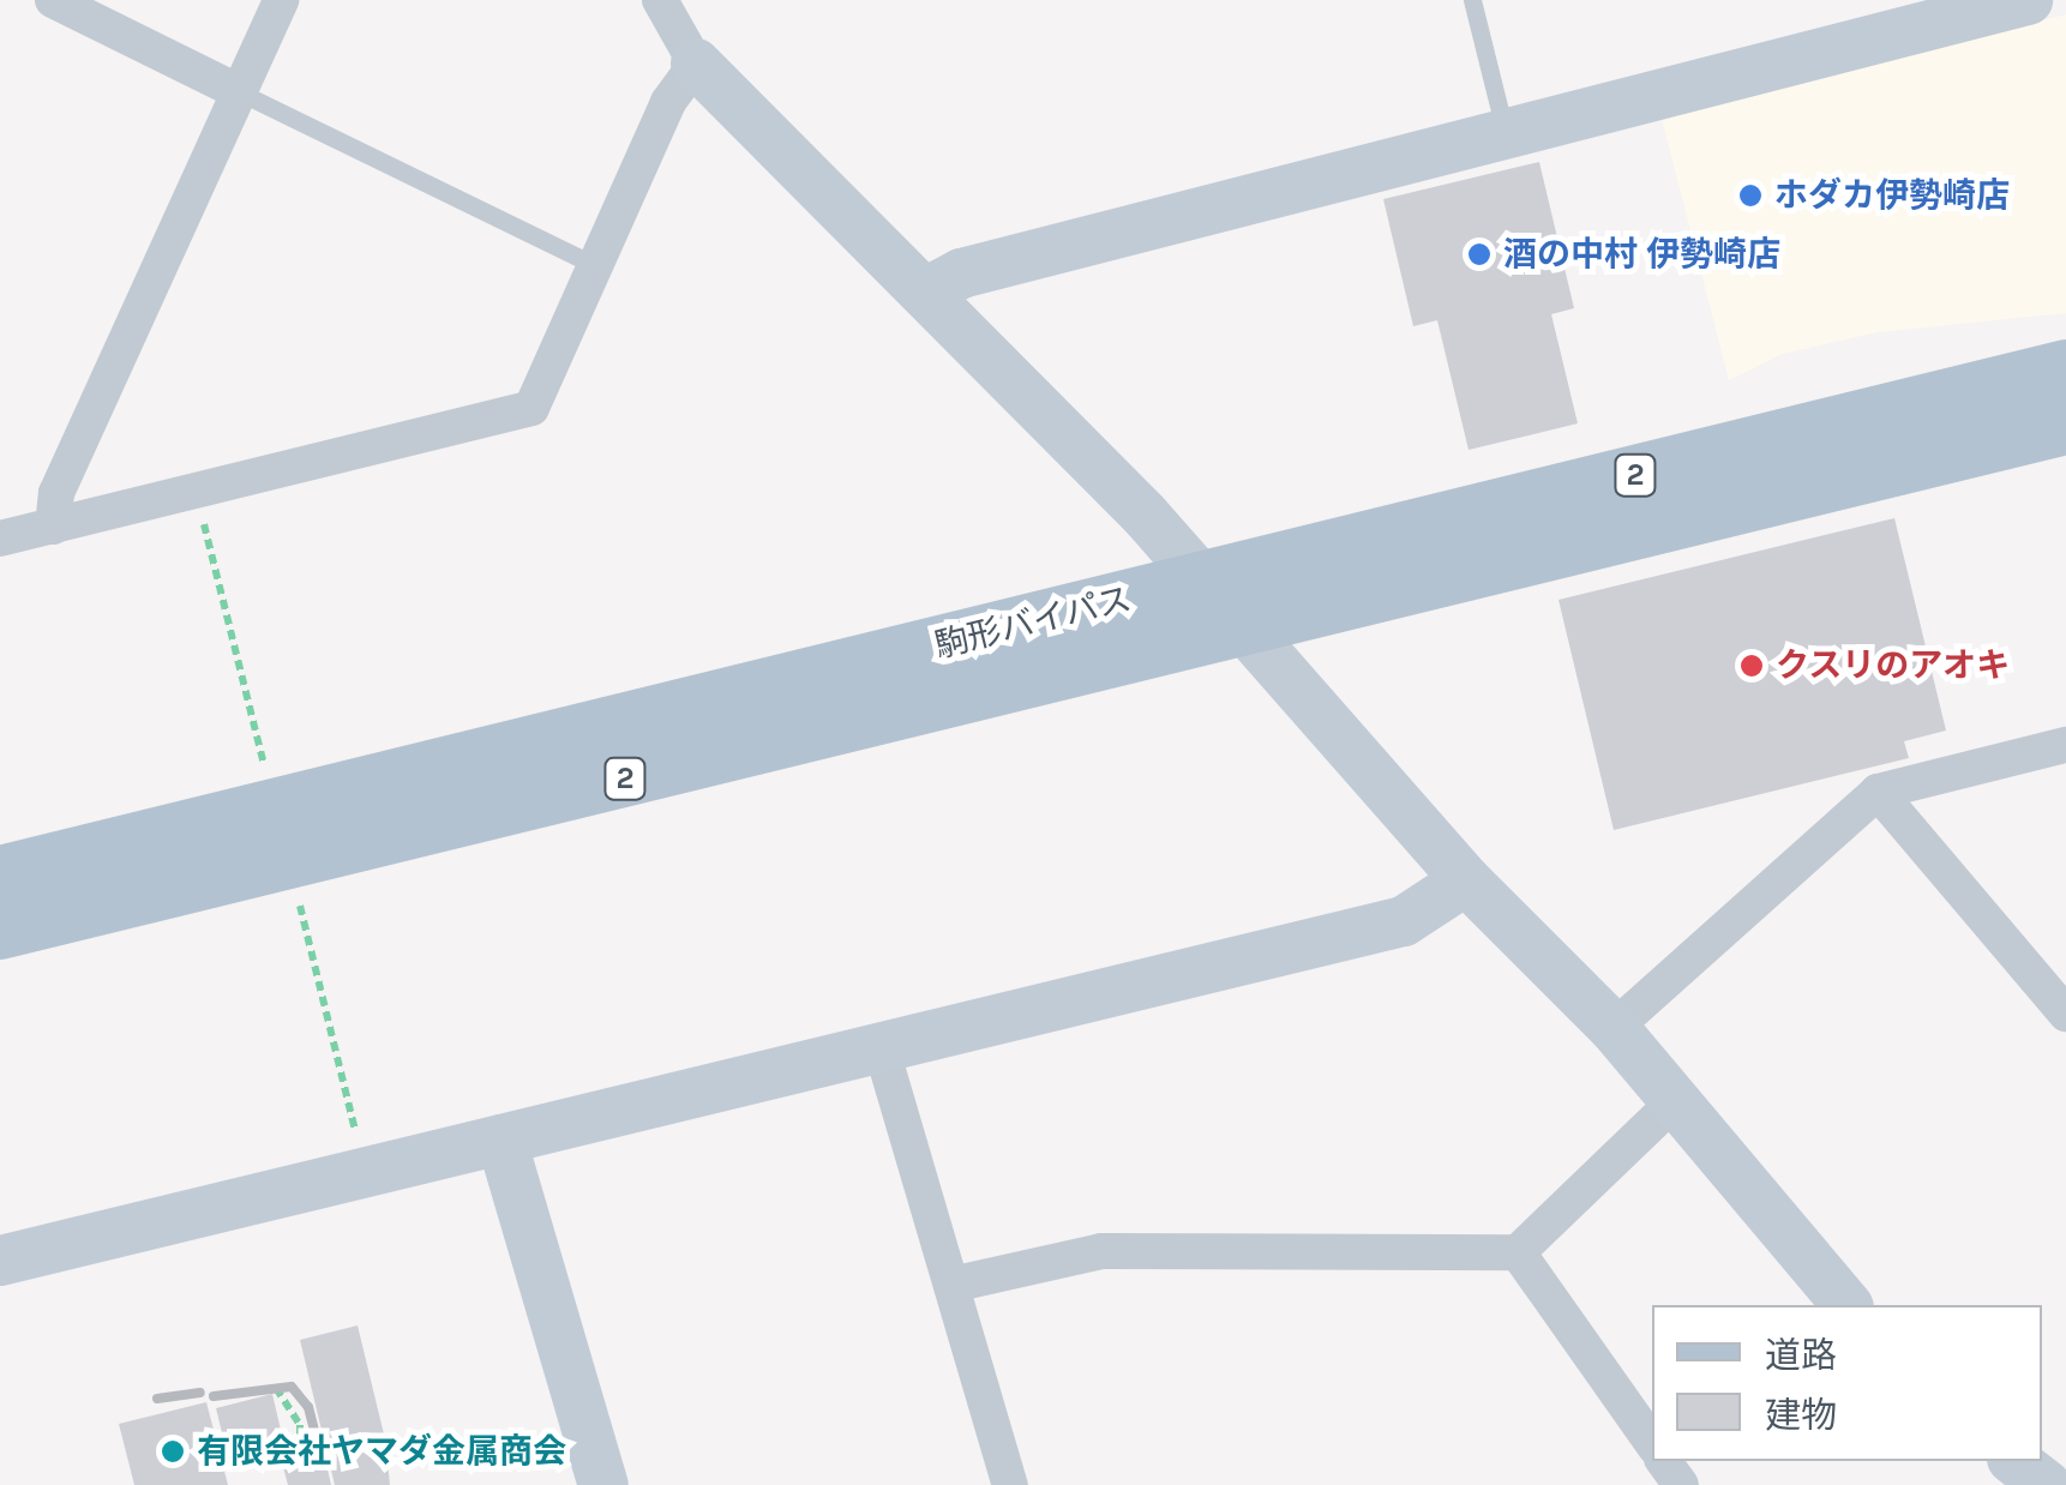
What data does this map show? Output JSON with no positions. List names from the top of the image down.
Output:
{
  "streets": {
    "main road": ["2", "駒形バイパス"]
  },
  "places": [
    "ホダカ伊勢崎店",
    "酒の中村 伊勢崎店",
    "クスリのアオキ",
    "有限会社ヤマダ金属商会"
  ],
  "legend": ["道路", "建物"]
}
